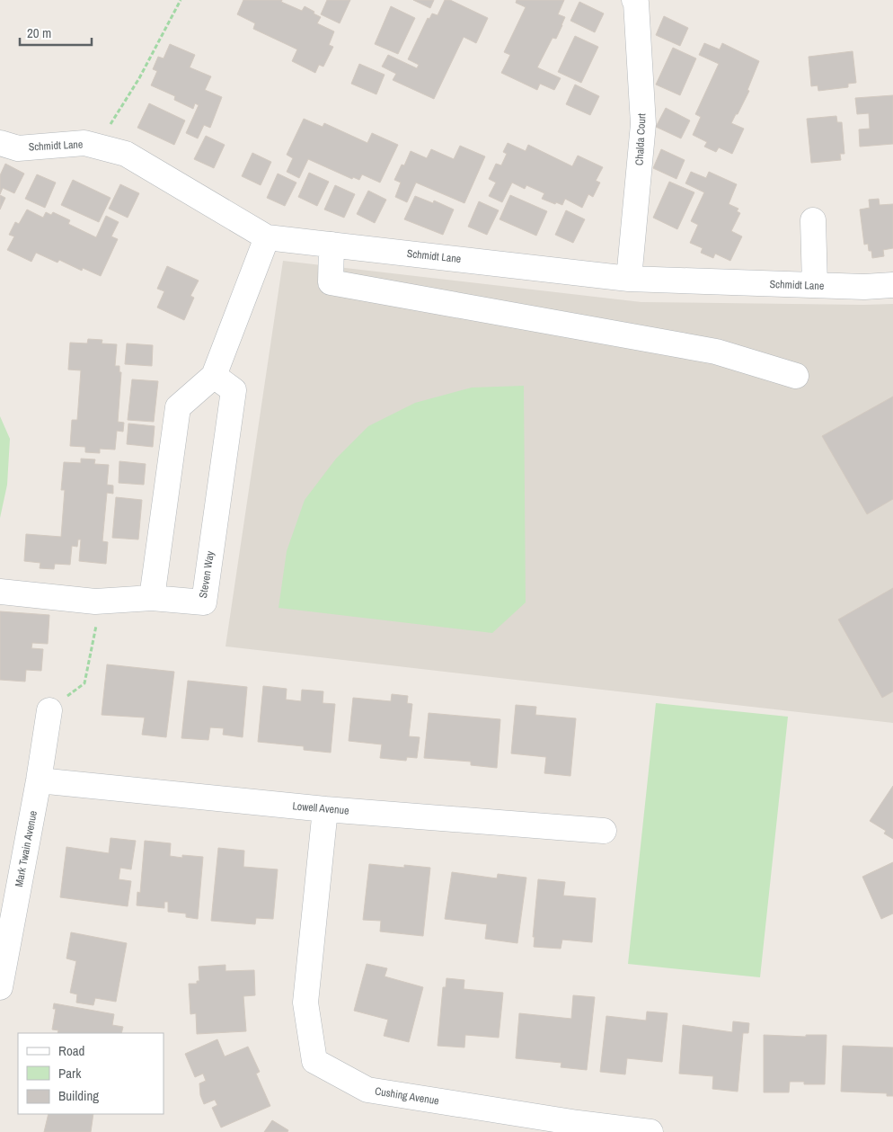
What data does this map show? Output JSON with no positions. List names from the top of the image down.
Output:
{
  "streets": {
    "street": [
      "Chalda Court",
      "Schmidt Lane",
      "Steven Way",
      "Lowell Avenue",
      "Mark Twain Avenue",
      "Cushing Avenue"
    ]
  },
  "crossings": [
    ["Chalda Court", "Schmidt Lane"],
    ["Lowell Avenue", "Mark Twain Avenue"],
    ["Lowell Avenue", "Cushing Avenue"]
  ],
  "legend": ["Road", "Park", "Building"],
  "scale_bar": "20 m"
}
